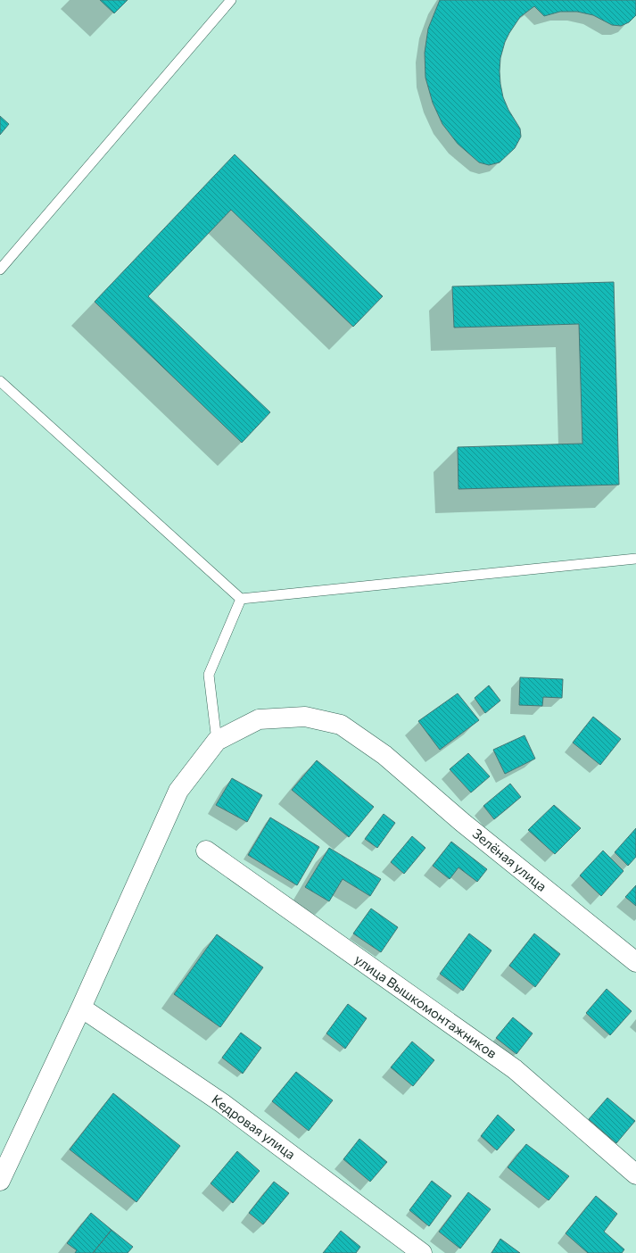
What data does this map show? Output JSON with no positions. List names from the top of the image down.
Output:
{
  "streets": {
    "street": ["Зелёная улица", "улица Вышкомонтажников", "Кедровая улица"]
  }
}
